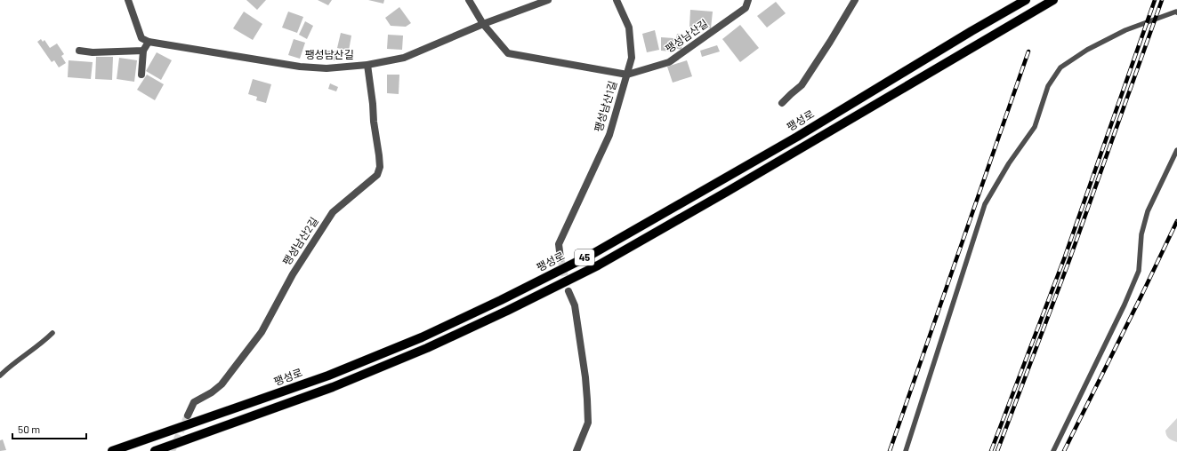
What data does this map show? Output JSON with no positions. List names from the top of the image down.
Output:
{
  "streets": {
    "main road": ["팽성로", "45"],
    "street": ["팽성남산길", "팽성남산1길", "팽성남산2길"]
  },
  "crossings": [
    ["팽성남산길", "팽성남산1길"],
    ["팽성남산길", "팽성남산2길"]
  ],
  "scale_bar": "50 m"
}
